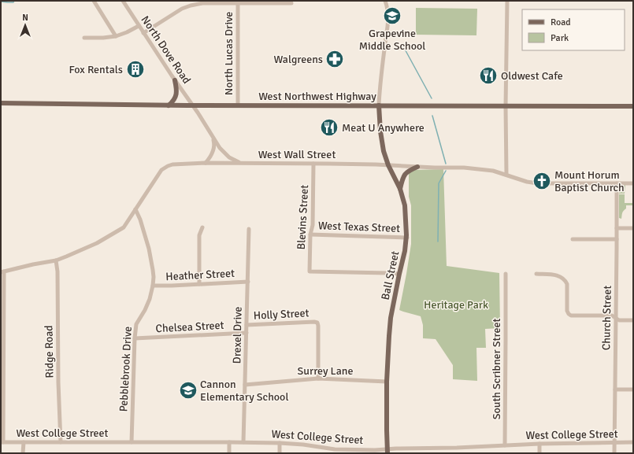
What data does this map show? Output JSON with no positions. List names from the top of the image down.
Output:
{
  "streets": {
    "main road": ["West Northwest Highway", "Ball Street"],
    "street": [
      "North Dove Road",
      "North Lucas Drive",
      "West Wall Street",
      "Blevins Street",
      "West Texas Street",
      "Heather Street",
      "Holly Street",
      "Church Street",
      "Chelsea Street",
      "Drexel Drive",
      "Ridge Road",
      "Pebblebrook Drive",
      "South Scribner Street",
      "Surrey Lane",
      "West College Street"
    ]
  },
  "crossings": [
    ["North Dove Road", "West Northwest Highway"],
    ["North Dove Road", "West Wall Street"],
    ["North Lucas Drive", "West Northwest Highway"],
    ["West Northwest Highway", "Ball Street"],
    ["West Wall Street", "Blevins Street"],
    ["West Wall Street", "Ball Street"],
    ["West Wall Street", "Church Street"],
    ["West Wall Street", "Ridge Road"],
    ["West Wall Street", "Pebblebrook Drive"],
    ["Blevins Street", "West Texas Street"],
    ["Blevins Street", "Ball Street"],
    ["West Texas Street", "Ball Street"],
    ["Heather Street", "Drexel Drive"],
    ["Heather Street", "Pebblebrook Drive"],
    ["Ball Street", "Surrey Lane"],
    ["Ball Street", "West College Street"],
    ["Holly Street", "Drexel Drive"],
    ["Holly Street", "Surrey Lane"],
    ["Church Street", "West College Street"],
    ["Chelsea Street", "Drexel Drive"],
    ["Chelsea Street", "Pebblebrook Drive"],
    ["Drexel Drive", "Surrey Lane"],
    ["Drexel Drive", "West College Street"],
    ["Ridge Road", "West College Street"],
    ["Pebblebrook Drive", "West College Street"],
    ["South Scribner Street", "West College Street"]
  ],
  "parks": ["Heritage Park"],
  "places": {
    "school or university": ["Grapevine Middle School", "Cannon Elementary School"],
    "pharmacy": ["Walgreens"],
    "building": ["Fox Rentals"],
    "restaurant": ["Oldwest Cafe", "Meat U Anywhere"],
    "church": ["Mount Horum Baptist Church"]
  },
  "legend": ["Road", "Park"],
  "north": "top"
}
